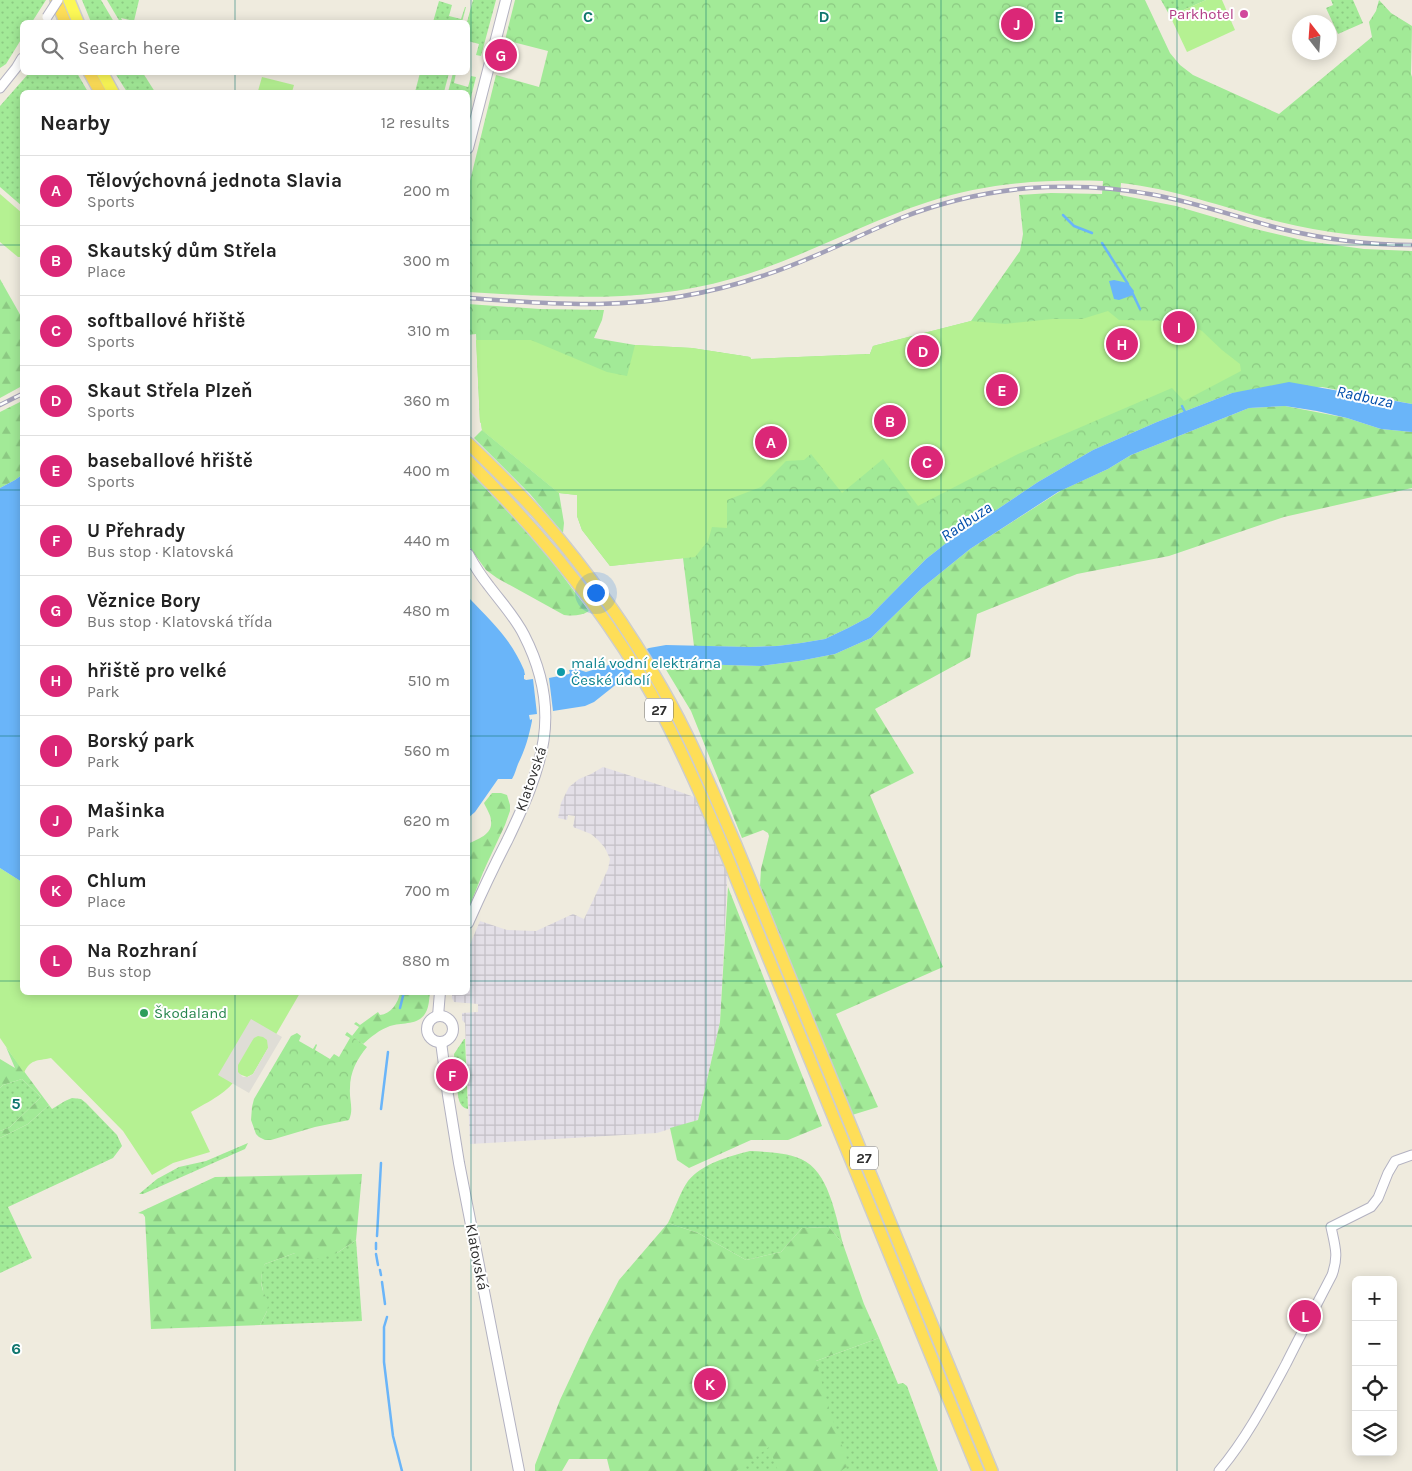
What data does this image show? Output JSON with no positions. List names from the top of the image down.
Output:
{
  "streets": {
    "highway": ["27"],
    "main road": ["Klatovská"]
  },
  "water": ["Radbuza"],
  "places": ["Parkhotel", "malá vodní elektrárna České údolí", "Škodaland"],
  "north": "top",
  "page": {
    "pins": [
      "J",
      "G",
      "I",
      "H",
      "D",
      "E",
      "B",
      "A",
      "C",
      "F",
      "L",
      "K"
    ],
    "search": "Search here",
    "heading": ["Nearby", "12 results"],
    "list": [
      {
        "mark": "A",
        "name": "Tělovýchovná jednota Slavia",
        "note": "Sports",
        "value": "200 m"
      },
      {
        "mark": "B",
        "name": "Skautský dům Střela",
        "note": "Place",
        "value": "300 m"
      },
      {
        "mark": "C",
        "name": "softballové hřiště",
        "note": "Sports",
        "value": "310 m"
      },
      {
        "mark": "D",
        "name": "Skaut Střela Plzeň",
        "note": "Sports",
        "value": "360 m"
      },
      {
        "mark": "E",
        "name": "baseballové hřiště",
        "note": "Sports",
        "value": "400 m"
      },
      {
        "mark": "F",
        "name": "U Přehrady",
        "note": "Bus stop · Klatovská",
        "value": "440 m"
      },
      {
        "mark": "G",
        "name": "Věznice Bory",
        "note": "Bus stop · Klatovská třída",
        "value": "480 m"
      },
      {
        "mark": "H",
        "name": "hřiště pro velké",
        "note": "Park",
        "value": "510 m"
      },
      {
        "mark": "I",
        "name": "Borský park",
        "note": "Park",
        "value": "560 m"
      },
      {
        "mark": "J",
        "name": "Mašinka",
        "note": "Park",
        "value": "620 m"
      },
      {
        "mark": "K",
        "name": "Chlum",
        "note": "Place",
        "value": "700 m"
      },
      {
        "mark": "L",
        "name": "Na Rozhraní",
        "note": "Bus stop",
        "value": "880 m"
      }
    ],
    "map_buttons": ["+", "−"]
  },
  "grid": {
    "columns": ["C", "D", "E"],
    "rows": ["5", "6"]
  }
}
